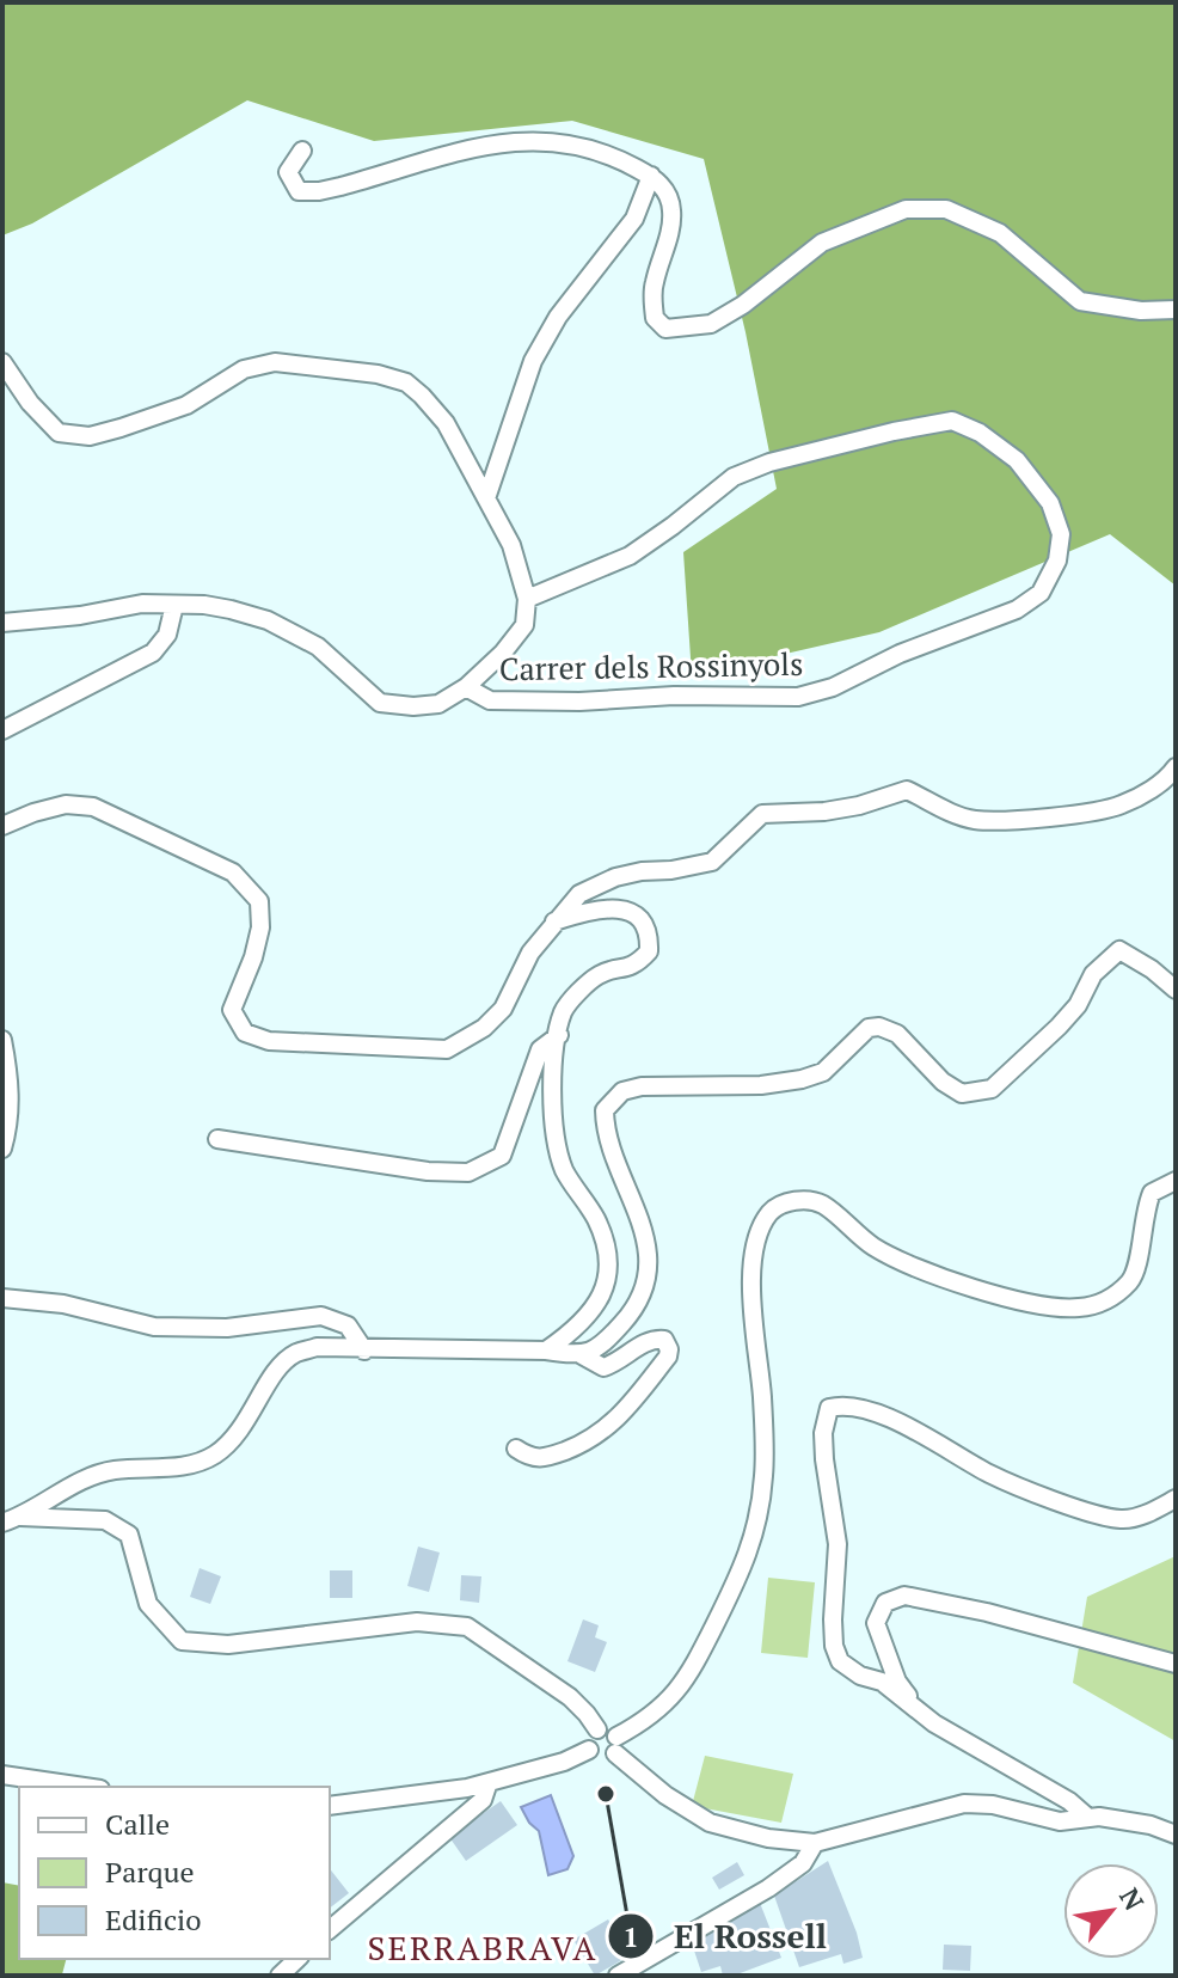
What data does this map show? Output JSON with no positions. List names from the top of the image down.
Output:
{
  "streets": {
    "street": ["Carrer dels Rossinyols"]
  },
  "districts": ["SERRABRAVA"],
  "places": ["El Rossell"],
  "legend": ["Calle", "Parque", "Edificio"],
  "north": "top right"
}
